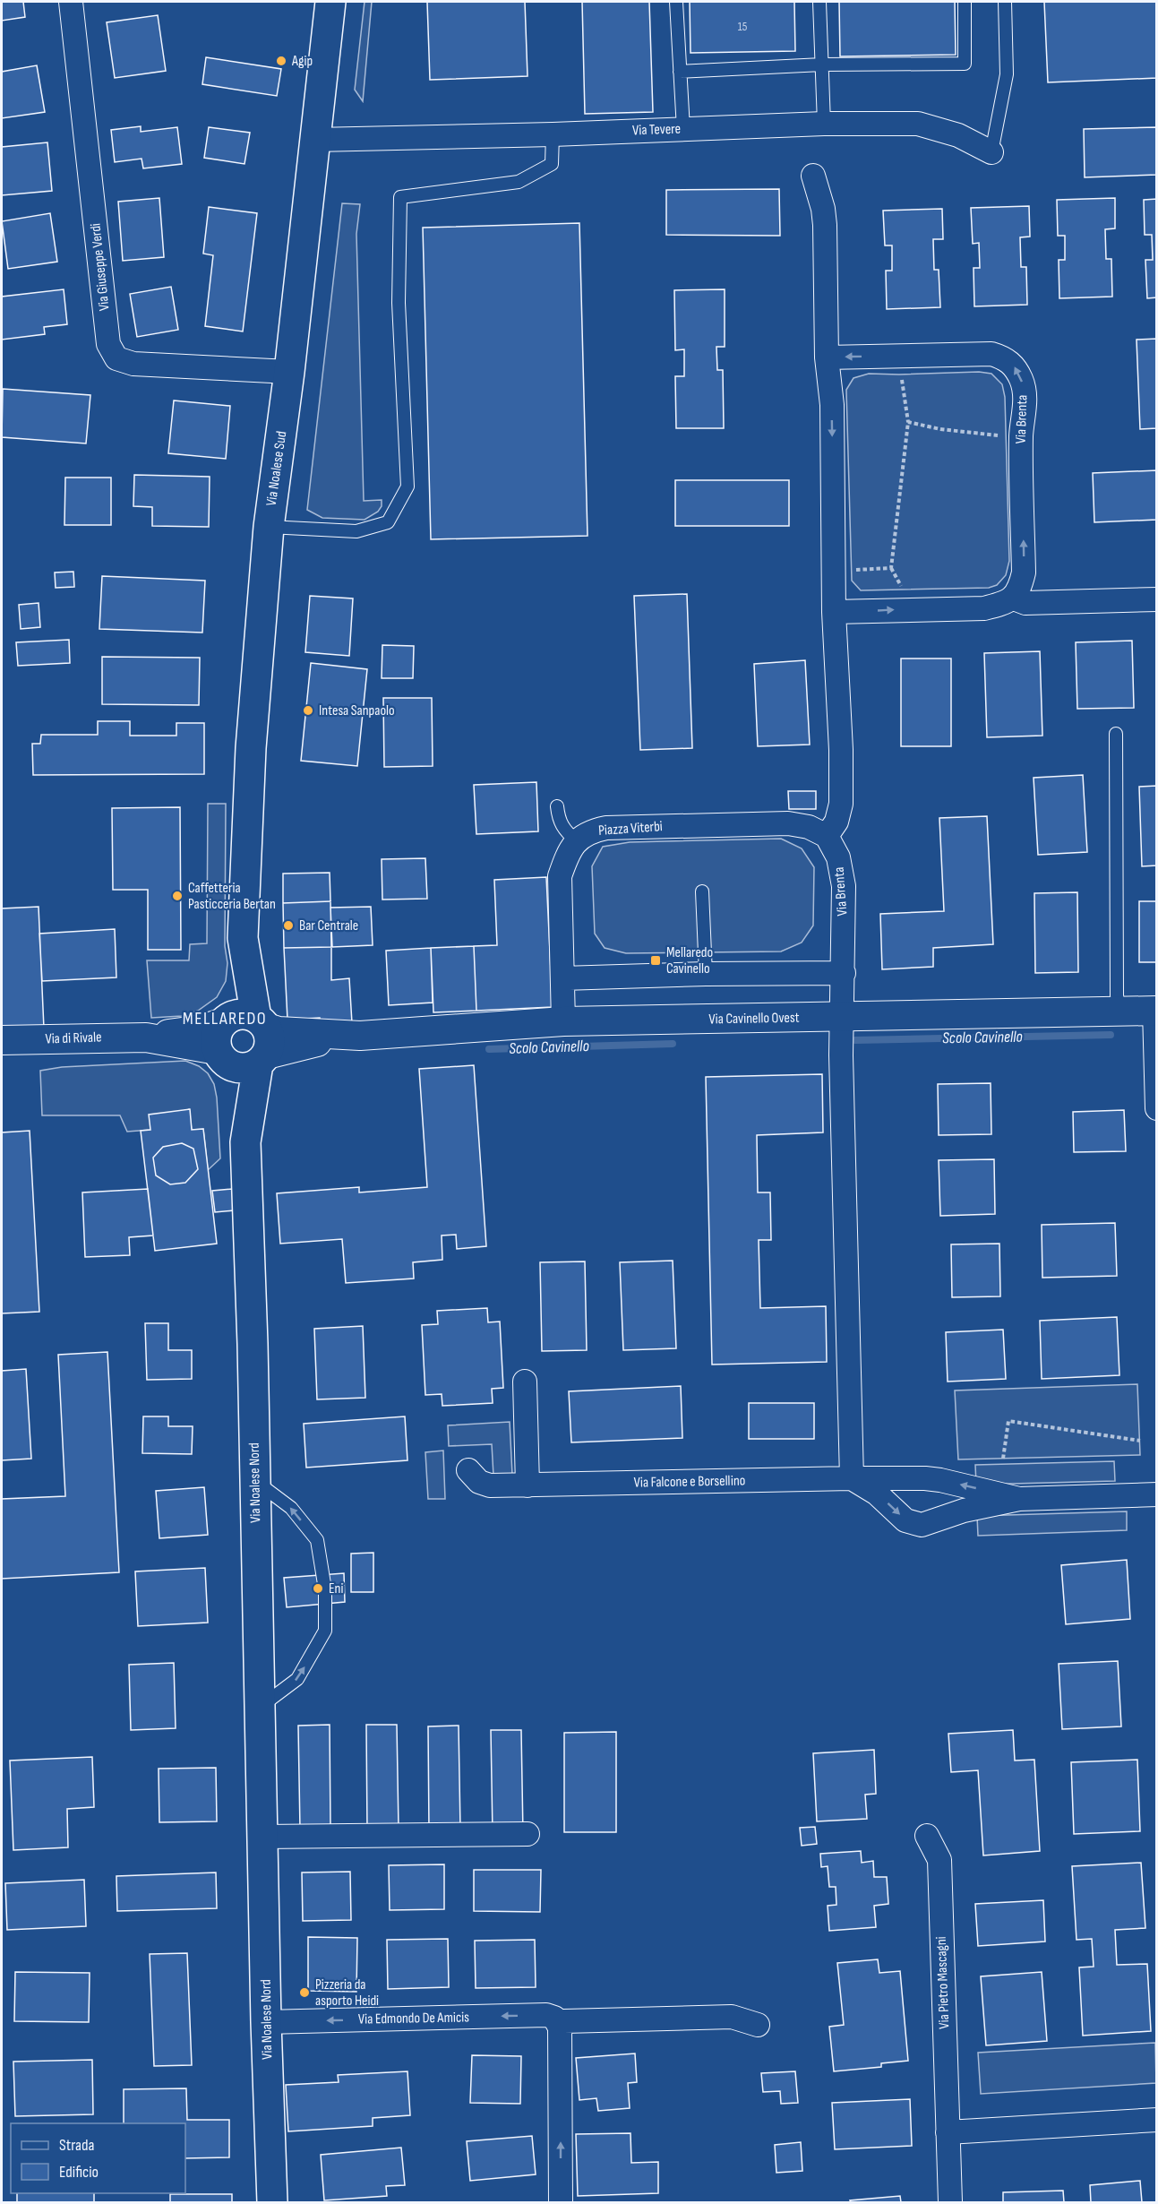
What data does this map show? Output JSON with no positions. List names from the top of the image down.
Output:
{
  "streets": {
    "main road": ["Via Noalese Sud", "Via Noalese Nord"],
    "street": [
      "Via Tevere",
      "Via Giuseppe Verdi",
      "Via Brenta",
      "Piazza Viterbi",
      "Via Cavinello Ovest",
      "Via di Rivale",
      "Via Falcone e Borsellino",
      "Via Pietro Mascagni",
      "Via Edmondo De Amicis"
    ]
  },
  "crossings": [
    ["Via Tevere", "Via Noalese Sud"],
    ["Via Giuseppe Verdi", "Via Noalese Sud"],
    ["Via Brenta", "Piazza Viterbi"],
    ["Via Brenta", "Via Cavinello Ovest"],
    ["Via Brenta", "Via Falcone e Borsellino"],
    ["Via Noalese Sud", "Via Cavinello Ovest"],
    ["Via Noalese Sud", "Via di Rivale"],
    ["Via Noalese Sud", "Via Noalese Nord"],
    ["Via Cavinello Ovest", "Via di Rivale"],
    ["Via Cavinello Ovest", "Via Noalese Nord"],
    ["Via di Rivale", "Via Noalese Nord"],
    ["Via Noalese Nord", "Via Edmondo De Amicis"]
  ],
  "districts": ["MELLAREDO"],
  "water": ["Scolo Cavinello"],
  "places": {
    "other": [
      "Agip",
      "Intesa Sanpaolo",
      "Caffetteria Pasticceria Bertan",
      "Bar Centrale",
      "Eni",
      "Pizzeria da asporto Heidi"
    ],
    "transit": ["Mellaredo Cavinello"]
  },
  "house_numbers": ["15"],
  "legend": ["Strada", "Edificio"]
}
